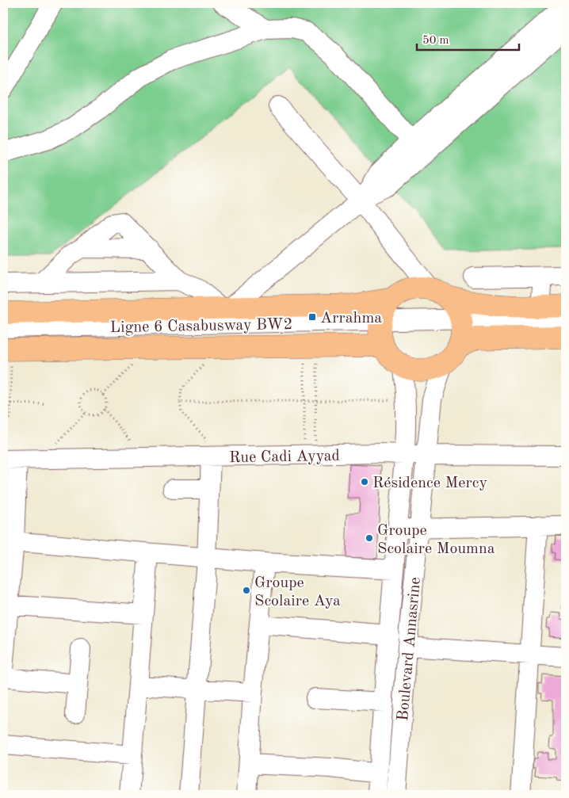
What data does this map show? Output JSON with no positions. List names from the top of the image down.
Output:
{
  "streets": {
    "street": ["Ligne 6 Casabusway BW2", "Rue Cadi Ayyad", "Boulevard Annasrine"]
  },
  "crossings": [
    ["Rue Cadi Ayyad", "Boulevard Annasrine"]
  ],
  "places": {
    "transit": ["Arrahma"],
    "other": ["Résidence Mercy", "Groupe Scolaire Moumna", "Groupe Scolaire Aya"]
  },
  "scale_bar": "50 m"
}
